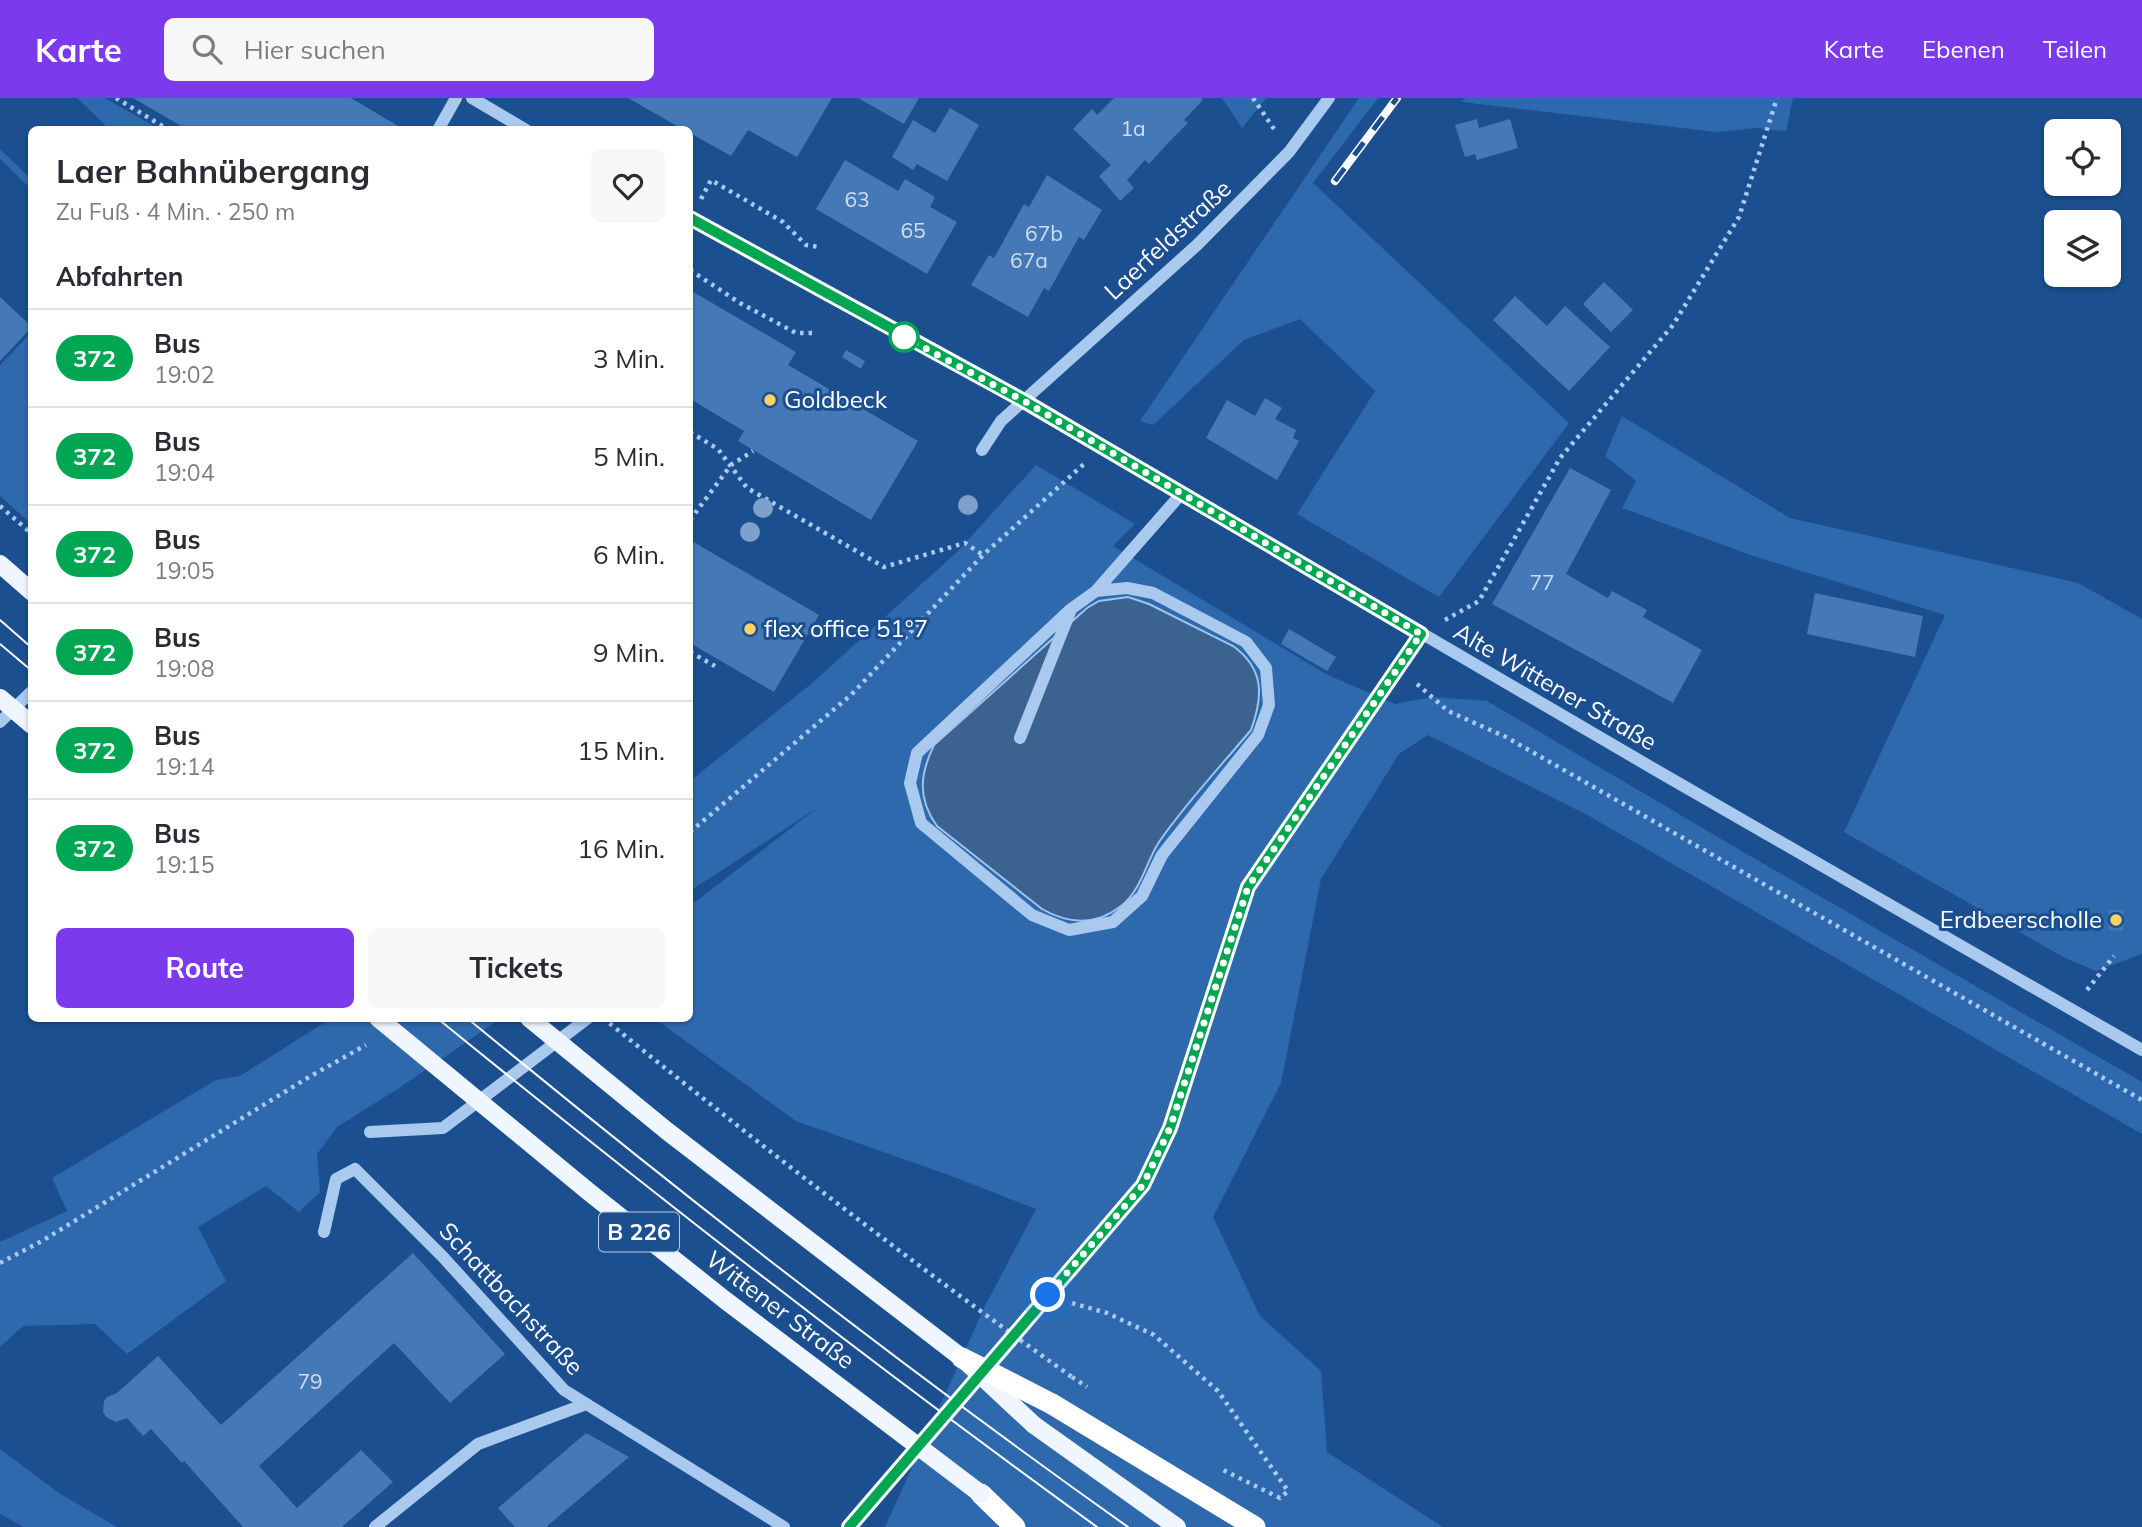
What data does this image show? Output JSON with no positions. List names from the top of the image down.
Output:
{
  "streets": {
    "main road": ["B 226", "Wittener Straße"],
    "street": ["Laerfeldstraße", "Alte Wittener Straße", "Schattbachstraße"]
  },
  "crossings": [
    ["Laerfeldstraße", "Alte Wittener Straße"]
  ],
  "places": ["Goldbeck", "flex office 51°7", "Erdbeerscholle"],
  "lines": ["bus line 372"],
  "house_numbers": [
    "1a",
    "63",
    "65",
    "67b",
    "67a",
    "77",
    "79"
  ],
  "page": {
    "header": "Karte",
    "search": "Hier suchen",
    "nav": ["Karte", "Ebenen", "Teilen"],
    "heading": [
      ["Laer Bahnübergang", "Zu Fuß · 4 Min. · 250 m"],
      "Abfahrten"
    ],
    "list": [
      {
        "mark": "372",
        "name": "Bus",
        "note": "19:02",
        "value": "3 Min."
      },
      {
        "mark": "372",
        "name": "Bus",
        "note": "19:04",
        "value": "5 Min."
      },
      {
        "mark": "372",
        "name": "Bus",
        "note": "19:05",
        "value": "6 Min."
      },
      {
        "mark": "372",
        "name": "Bus",
        "note": "19:08",
        "value": "9 Min."
      },
      {
        "mark": "372",
        "name": "Bus",
        "note": "19:14",
        "value": "15 Min."
      },
      {
        "mark": "372",
        "name": "Bus",
        "note": "19:15",
        "value": "16 Min."
      }
    ],
    "buttons": ["Route", "Tickets"]
  }
}
